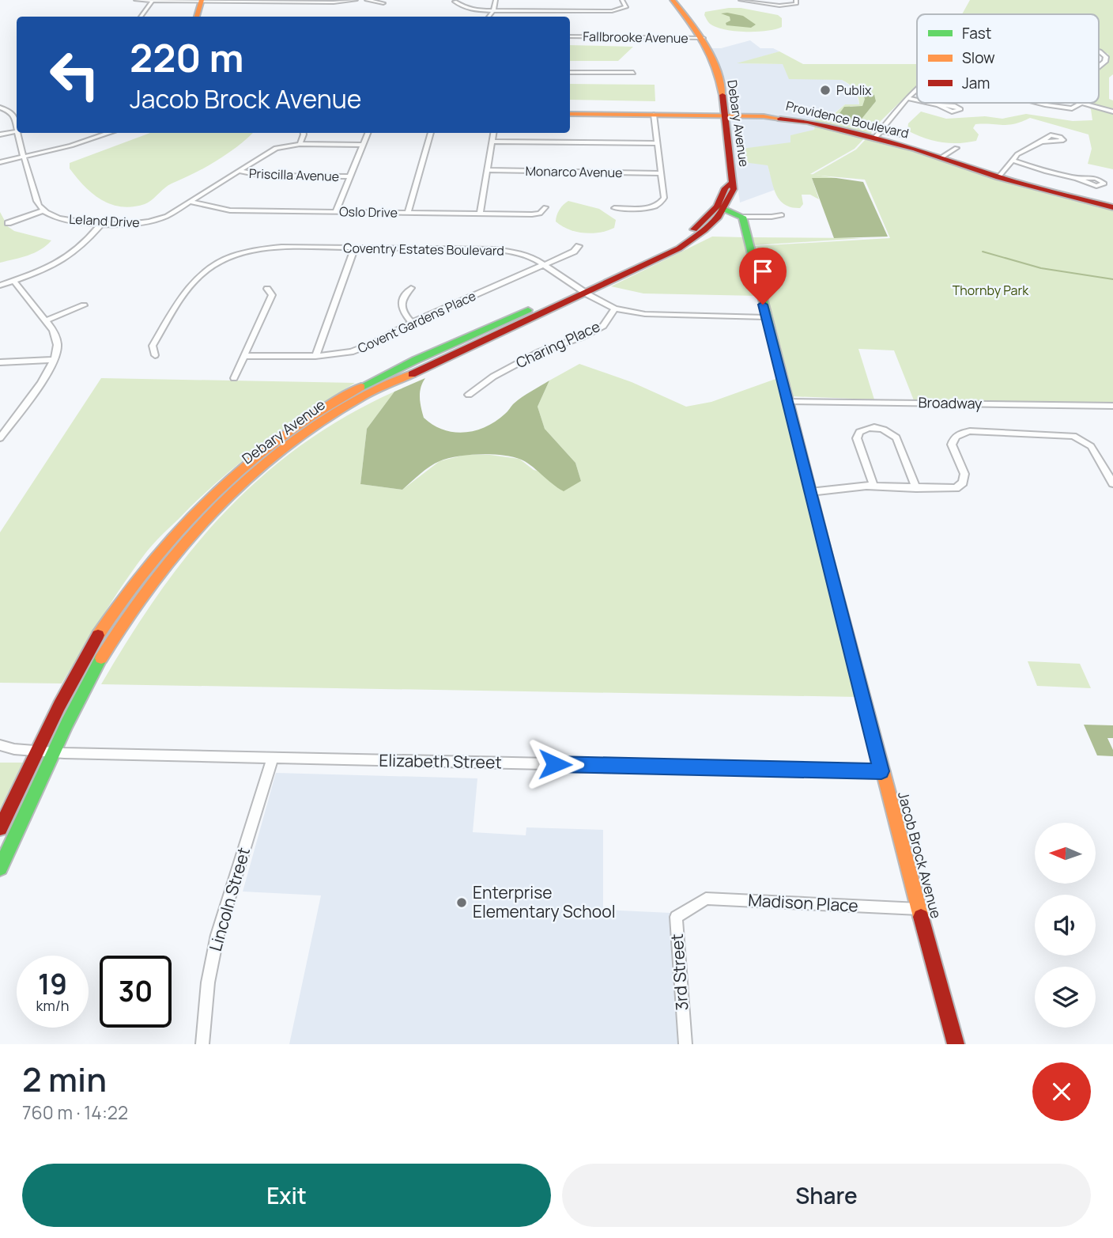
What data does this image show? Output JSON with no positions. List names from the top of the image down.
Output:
{
  "streets": {
    "main road": ["Providence Boulevard", "Debary Avenue", "Jacob Brock Avenue"],
    "street": [
      "Fallbrooke Avenue",
      "Monarco Avenue",
      "Priscilla Avenue",
      "Oslo Drive",
      "Leland Drive",
      "Coventry Estates Boulevard",
      "Covent Gardens Place",
      "Charing Place",
      "Broadway",
      "Elizabeth Street",
      "Lincoln Street",
      "Madison Place",
      "3rd Street"
    ]
  },
  "crossings": [
    ["Fallbrooke Avenue", "Debary Avenue"],
    ["Providence Boulevard", "Debary Avenue"],
    ["Debary Avenue", "Coventry Estates Boulevard"],
    ["Debary Avenue", "Elizabeth Street"],
    ["Priscilla Avenue", "Leland Drive"],
    ["Oslo Drive", "Leland Drive"],
    ["Coventry Estates Boulevard", "Covent Gardens Place"],
    ["Coventry Estates Boulevard", "Charing Place"],
    ["Coventry Estates Boulevard", "Jacob Brock Avenue"],
    ["Broadway", "Jacob Brock Avenue"],
    ["Elizabeth Street", "Jacob Brock Avenue"],
    ["Elizabeth Street", "Lincoln Street"],
    ["Jacob Brock Avenue", "Madison Place"],
    ["Madison Place", "3rd Street"]
  ],
  "parks": ["Thornby Park"],
  "places": ["Publix", "Enterprise Elementary School"],
  "legend": ["Fast", "Slow", "Jam"],
  "north": "left",
  "page": {
    "turn": ["220 m", "Jacob Brock Avenue"],
    "speed": "19 km/h",
    "limit": "30",
    "heading": ["2 min", "760 m · 14:22"],
    "buttons": ["Exit", "Share"]
  }
}
